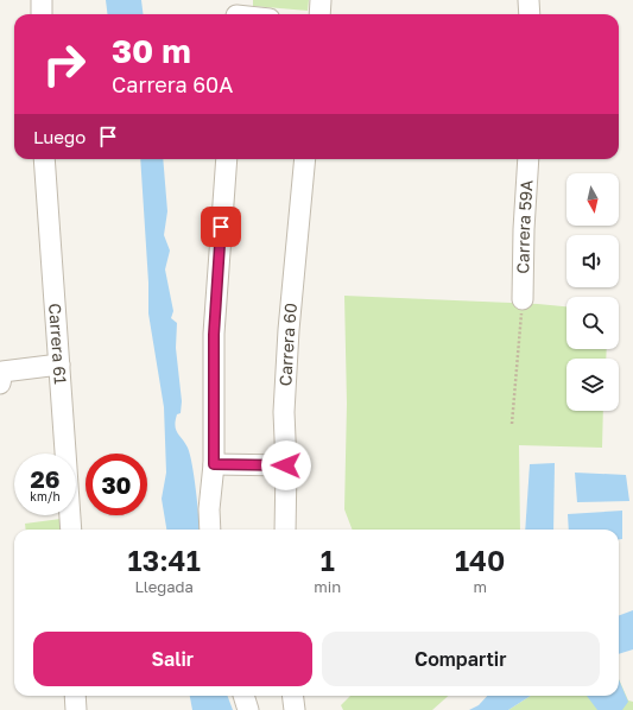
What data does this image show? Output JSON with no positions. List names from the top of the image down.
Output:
{
  "streets": {
    "street": ["Carrera 59A", "Carrera 61", "Carrera 60"]
  },
  "north": "bottom",
  "page": {
    "turn": ["30 m", "Carrera 60A"],
    "then": "Luego",
    "speed": "26 km/h",
    "limit": "30",
    "eta": [
      "13:41",
      "Llegada",
      "1",
      "min",
      "140",
      "m"
    ],
    "buttons": ["Salir", "Compartir"]
  }
}
